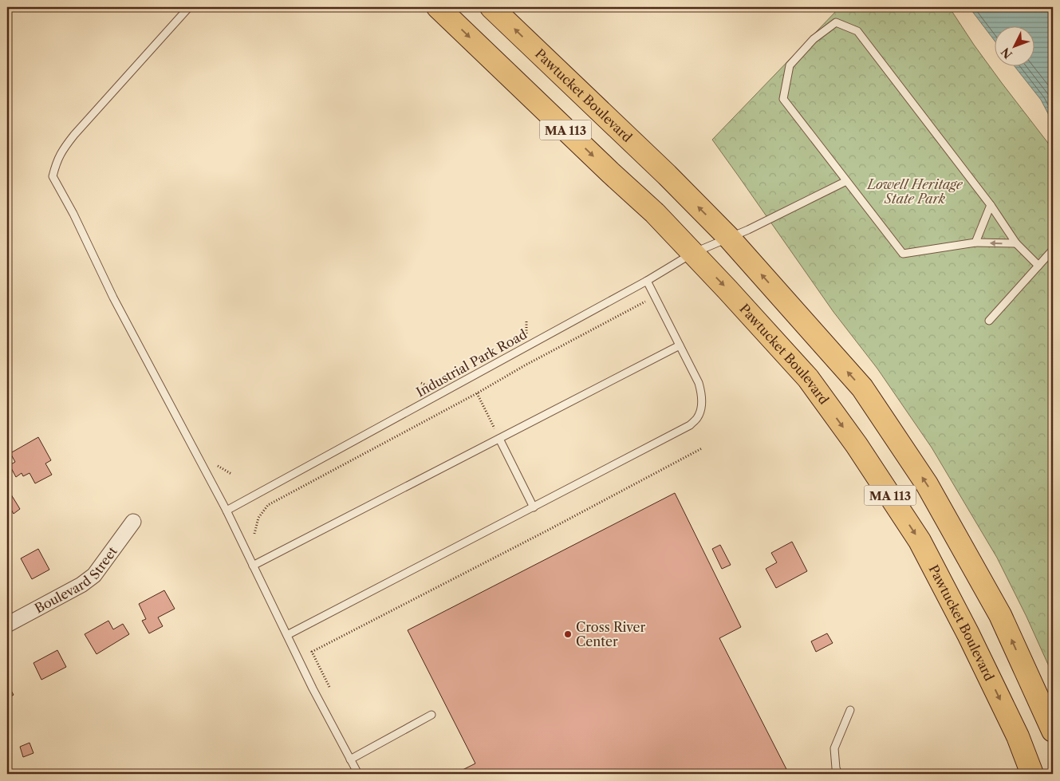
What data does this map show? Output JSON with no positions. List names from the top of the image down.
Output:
{
  "streets": {
    "main road": ["Pawtucket Boulevard", "MA 113"],
    "street": ["Boulevard Street"],
    "lane": ["Industrial Park Road"]
  },
  "crossings": [
    ["Pawtucket Boulevard", "Industrial Park Road"]
  ],
  "parks": ["Lowell Heritage State Park"],
  "places": ["Cross River Center"],
  "north": "bottom left"
}
